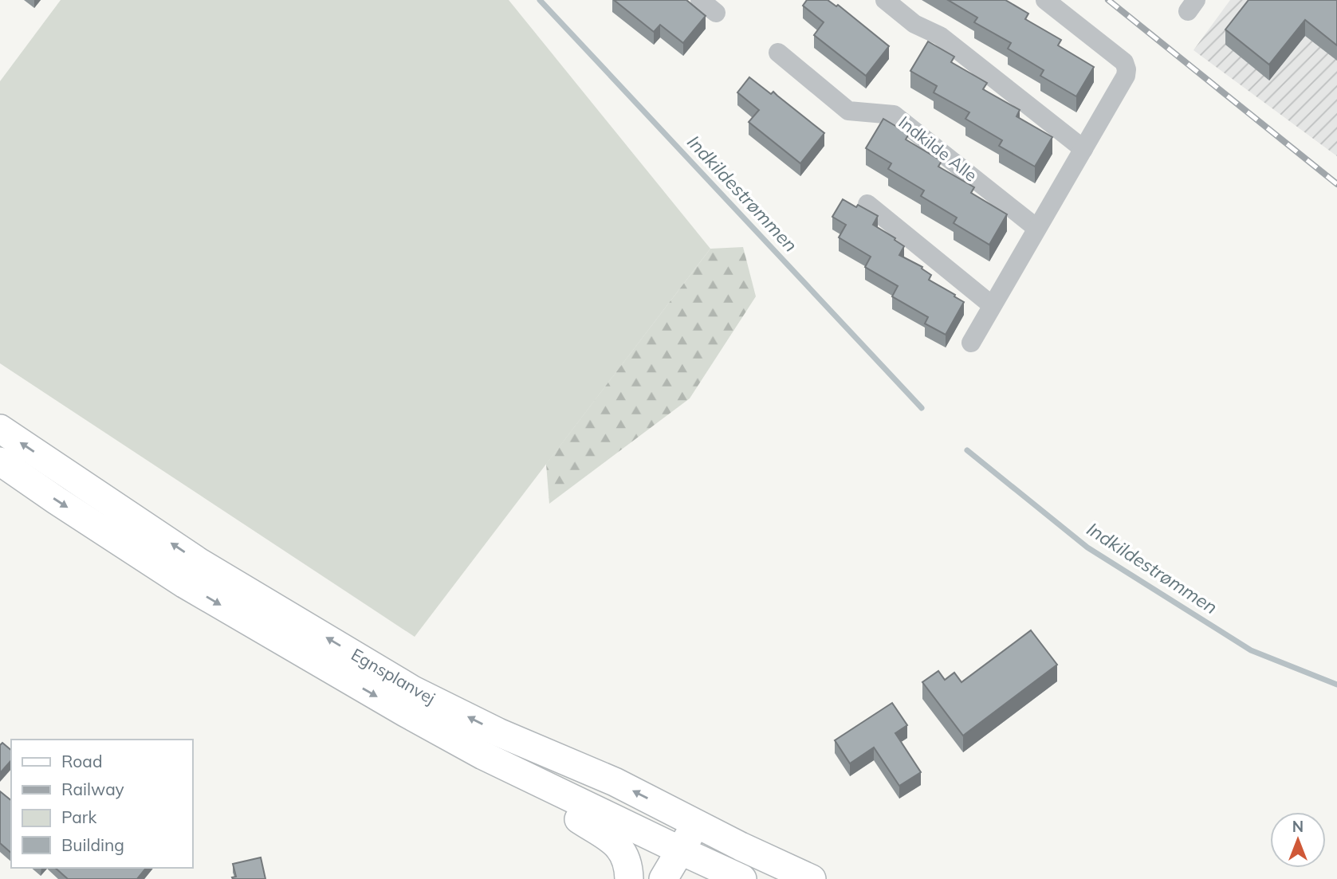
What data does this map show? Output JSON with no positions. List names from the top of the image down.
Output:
{
  "streets": {
    "main road": ["Egnsplanvej"],
    "street": ["Indkilde Alle"]
  },
  "water": ["Indkildestrømmen"],
  "legend": [
    "Road",
    "Railway",
    "Park",
    "Building"
  ],
  "north": "top"
}
